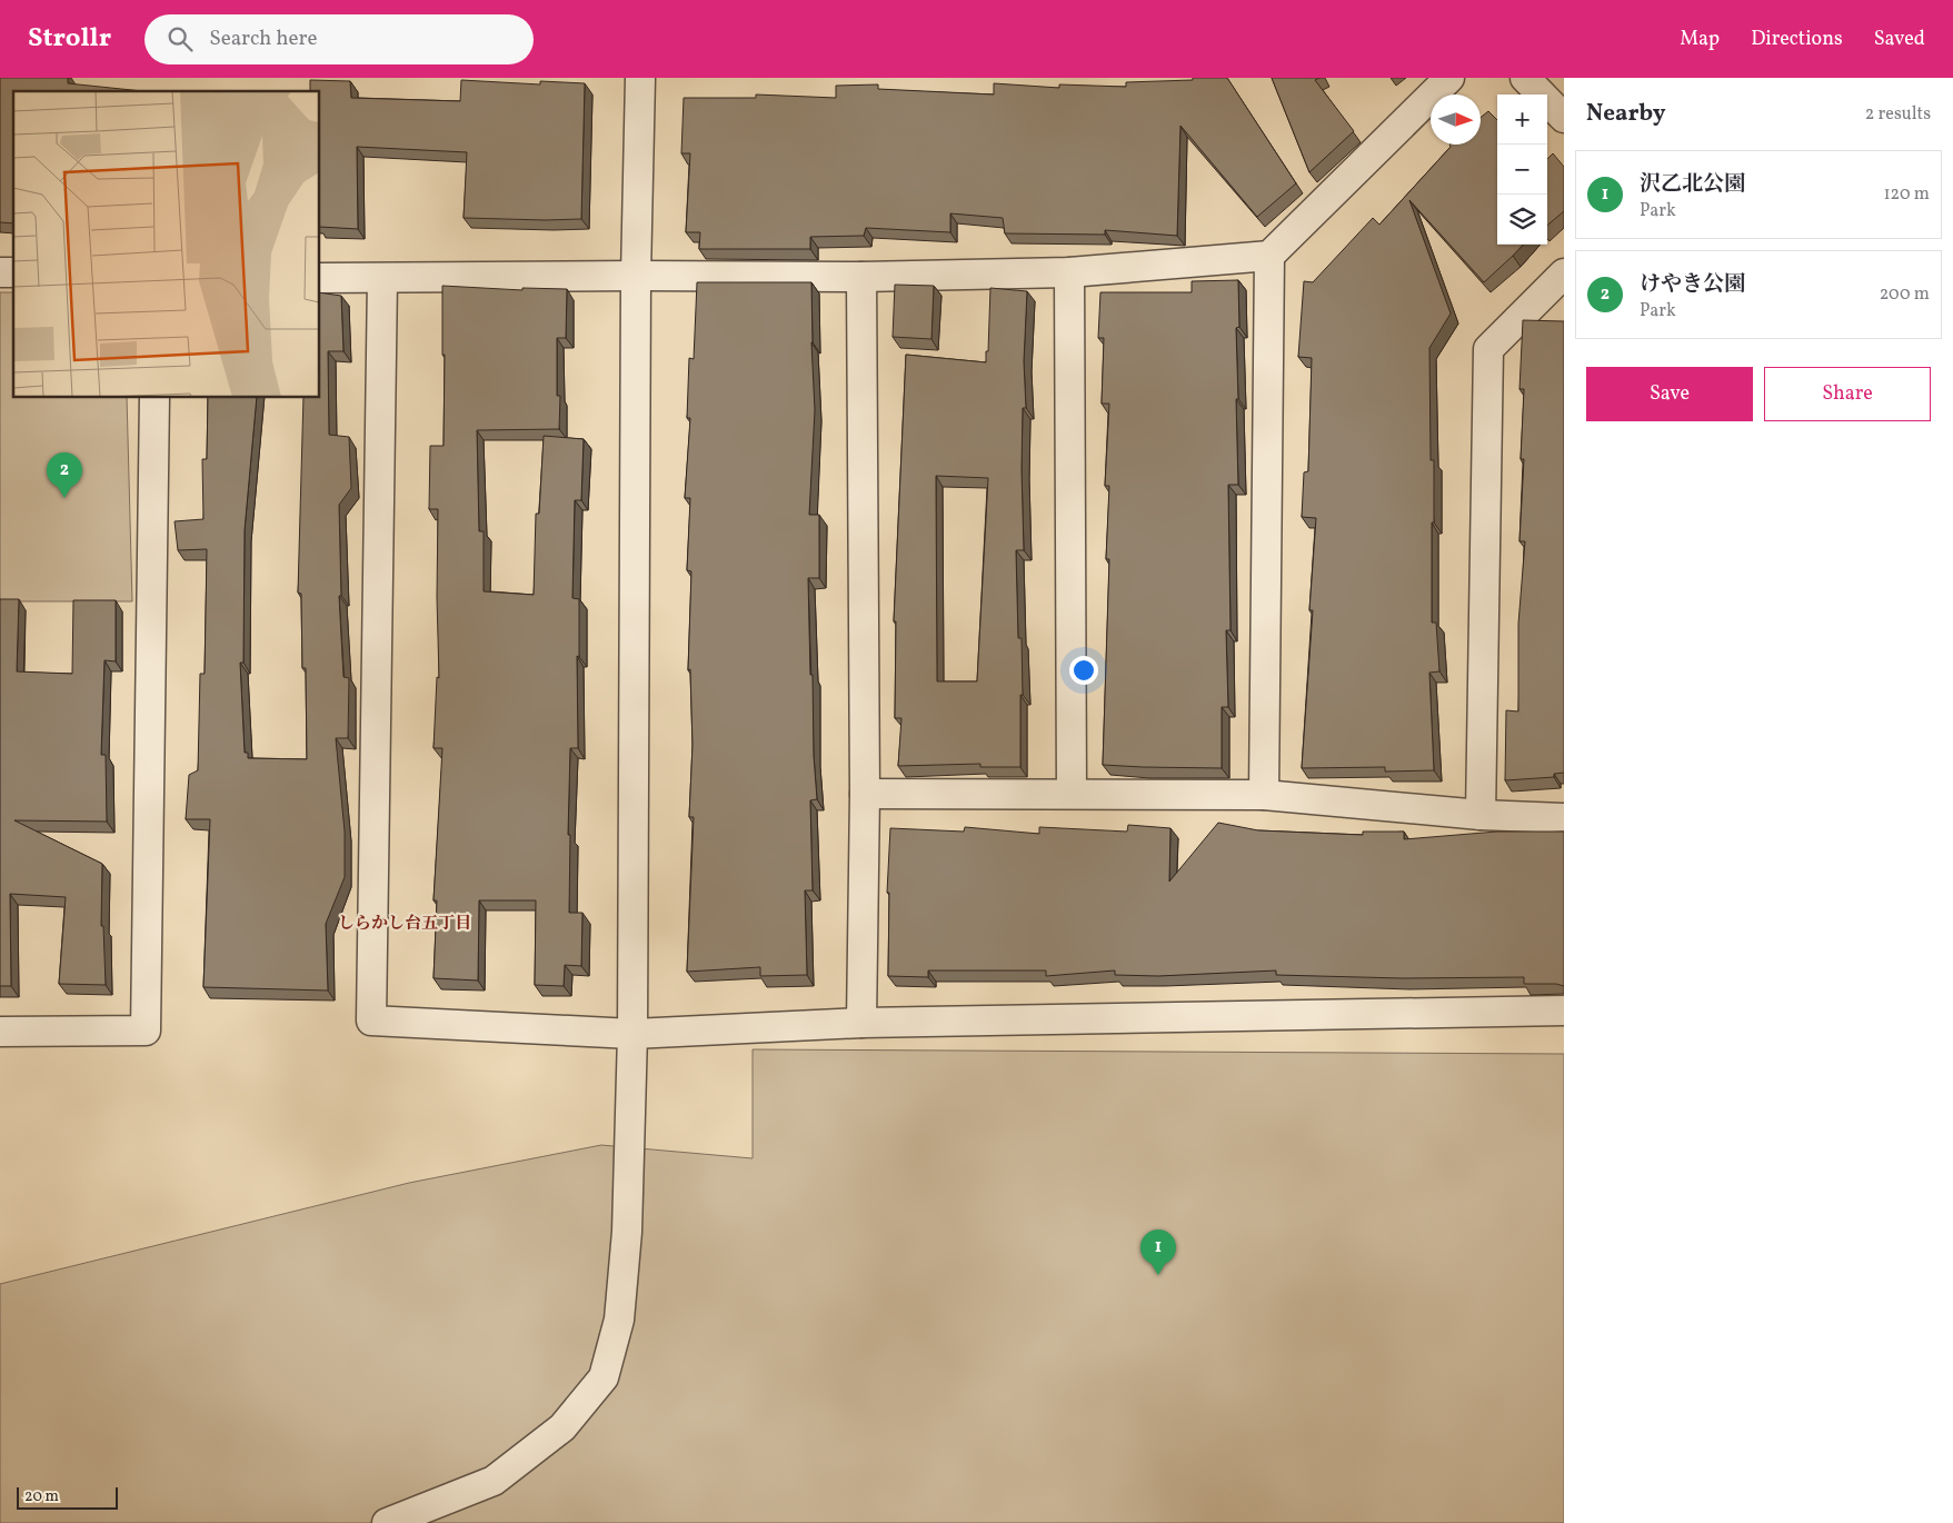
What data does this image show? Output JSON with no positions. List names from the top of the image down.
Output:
{
  "districts": ["しらかし台五丁目"],
  "scale_bar": "20 m",
  "north": "right",
  "page": {
    "header": "Strollr",
    "search": "Search here",
    "nav": ["Map", "Directions", "Saved"],
    "heading": ["Nearby", "2 results"],
    "map_buttons": ["+", "−"],
    "list": [
      {
        "mark": "1",
        "name": "沢乙北公園",
        "note": "Park",
        "value": "120 m"
      },
      {
        "mark": "2",
        "name": "けやき公園",
        "note": "Park",
        "value": "200 m"
      }
    ],
    "buttons": ["Save", "Share"],
    "pins": ["2", "1"],
    "scale": "20 m"
  }
}
